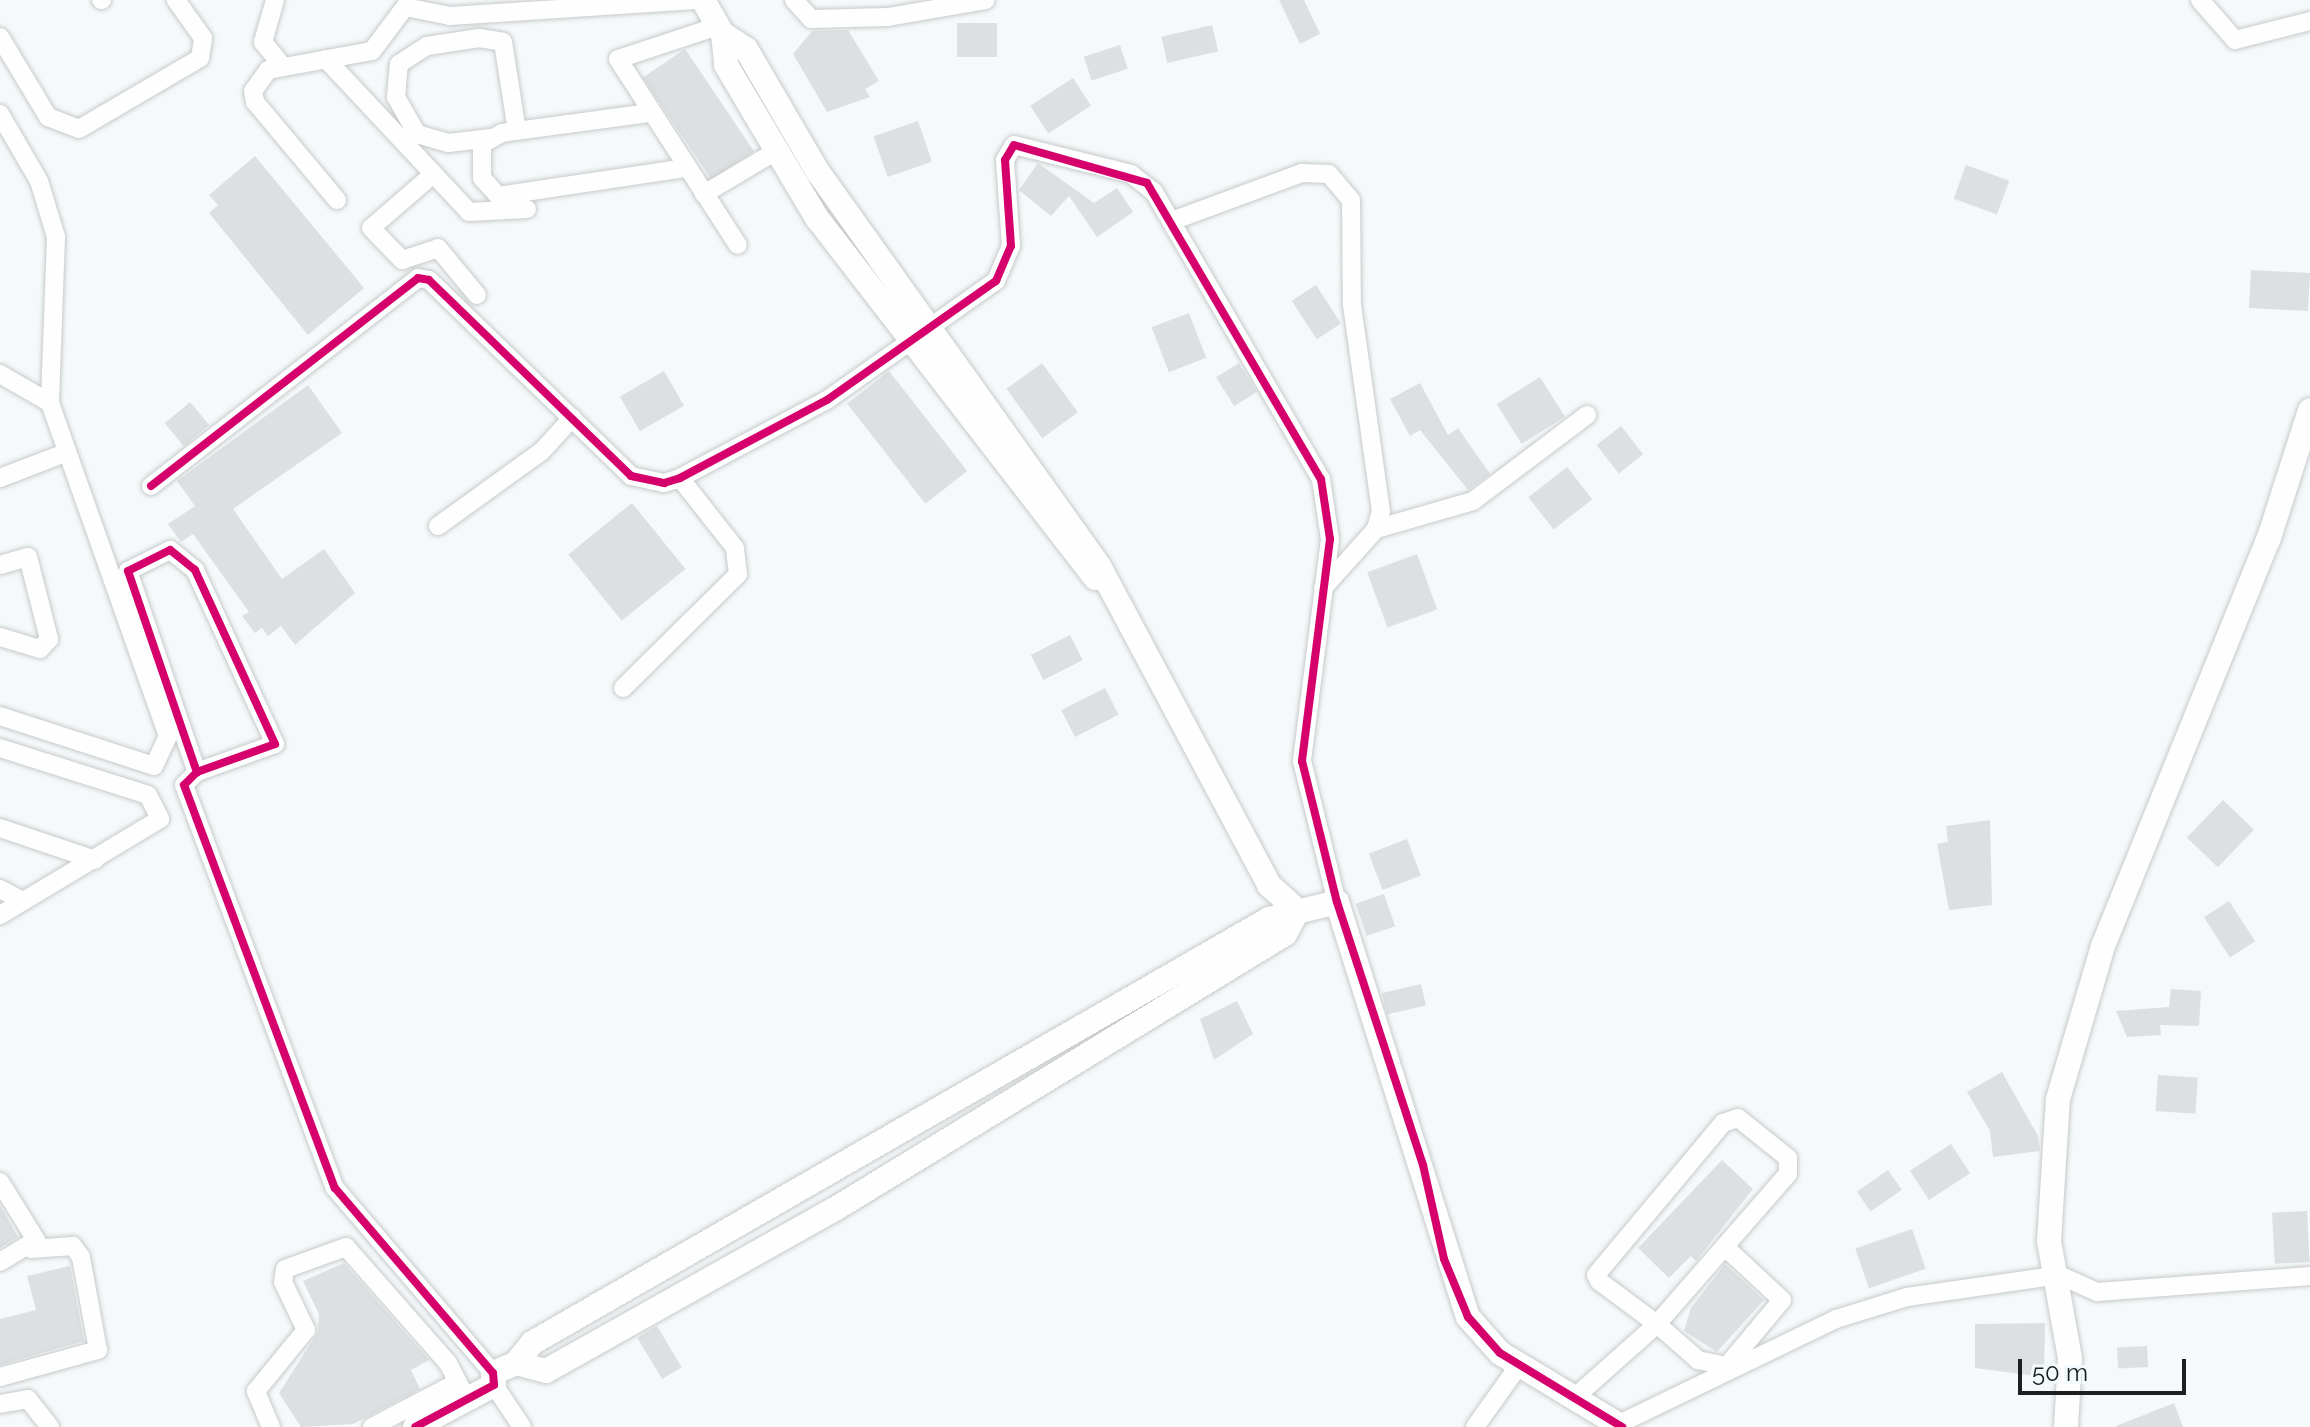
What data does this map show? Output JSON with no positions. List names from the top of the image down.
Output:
{
  "scale_bar": "50 m"
}
